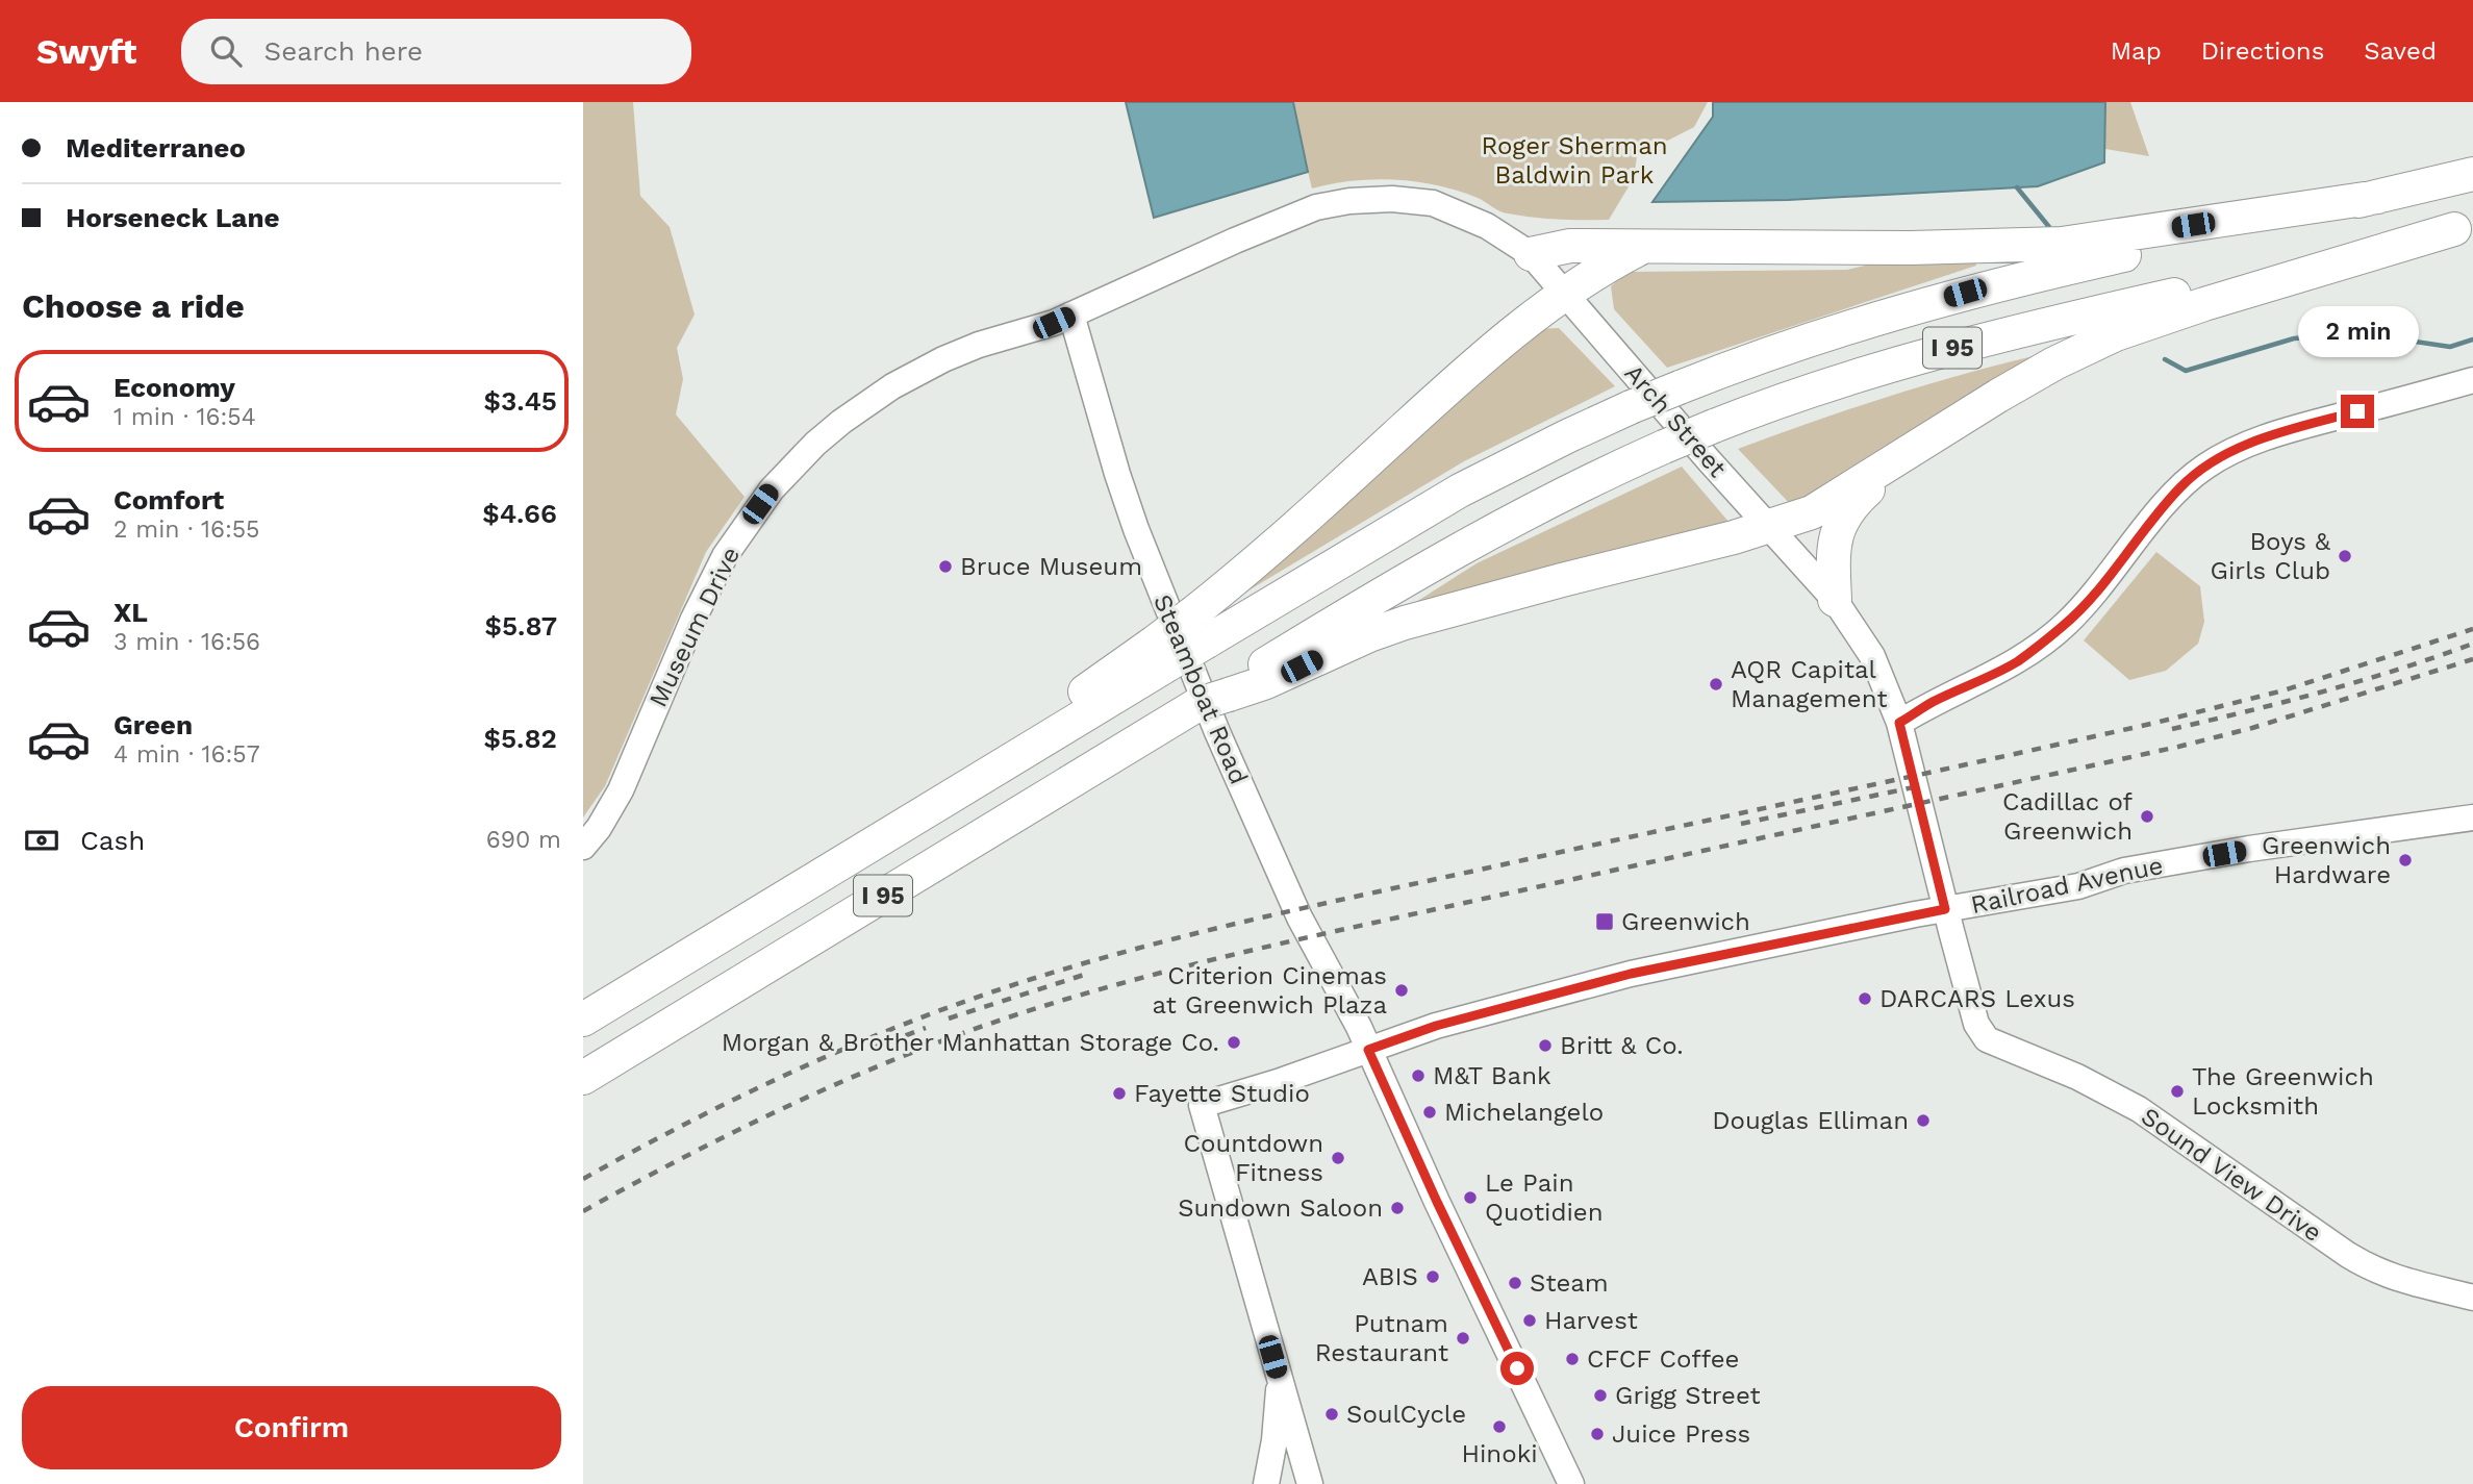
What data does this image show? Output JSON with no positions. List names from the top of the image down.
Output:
{
  "streets": {
    "highway": ["I 95"],
    "main road": [
      "Arch Street",
      "Museum Drive",
      "Steamboat Road",
      "Railroad Avenue",
      "Sound View Drive"
    ]
  },
  "crossings": [
    ["Arch Street", "Museum Drive"],
    ["Arch Street", "Steamboat Road"],
    ["Arch Street", "Railroad Avenue"],
    ["Arch Street", "Sound View Drive"],
    ["Museum Drive", "Steamboat Road"],
    ["Steamboat Road", "Railroad Avenue"]
  ],
  "parks": ["Roger Sherman Baldwin Park"],
  "places": {
    "other": [
      "Boys & Girls Club",
      "Bruce Museum",
      "AQR Capital Management",
      "Cadillac of Greenwich",
      "Greenwich Hardware",
      "Criterion Cinemas at Greenwich Plaza",
      "DARCARS Lexus",
      "Morgan & Brother Manhattan Storage Co.",
      "Britt & Co.",
      "M&T Bank",
      "The Greenwich Locksmith",
      "Fayette Studio",
      "Michelangelo",
      "Douglas Elliman",
      "Countdown Fitness",
      "Le Pain Quotidien",
      "Sundown Saloon",
      "ABIS",
      "Steam",
      "Harvest",
      "Putnam Restaurant",
      "CFCF Coffee",
      "Grigg Street",
      "SoulCycle",
      "Hinoki",
      "Juice Press"
    ],
    "transit": ["Greenwich"]
  },
  "page": {
    "header": "Swyft",
    "search": "Search here",
    "nav": ["Map", "Directions", "Saved"],
    "banner": ["Mediterraneo", "Horseneck Lane"],
    "heading": "Choose a ride",
    "bubble": "2 min",
    "list": [
      {
        "name": "Economy",
        "note": "1 min · 16:54",
        "value": "$3.45"
      },
      {
        "name": "Comfort",
        "note": "2 min · 16:55",
        "value": "$4.66"
      },
      {
        "name": "XL",
        "note": "3 min · 16:56",
        "value": "$5.87"
      },
      {
        "name": "Green",
        "note": "4 min · 16:57",
        "value": "$5.82"
      }
    ],
    "pay": ["Cash", "690 m"],
    "buttons": "Confirm"
  }
}
